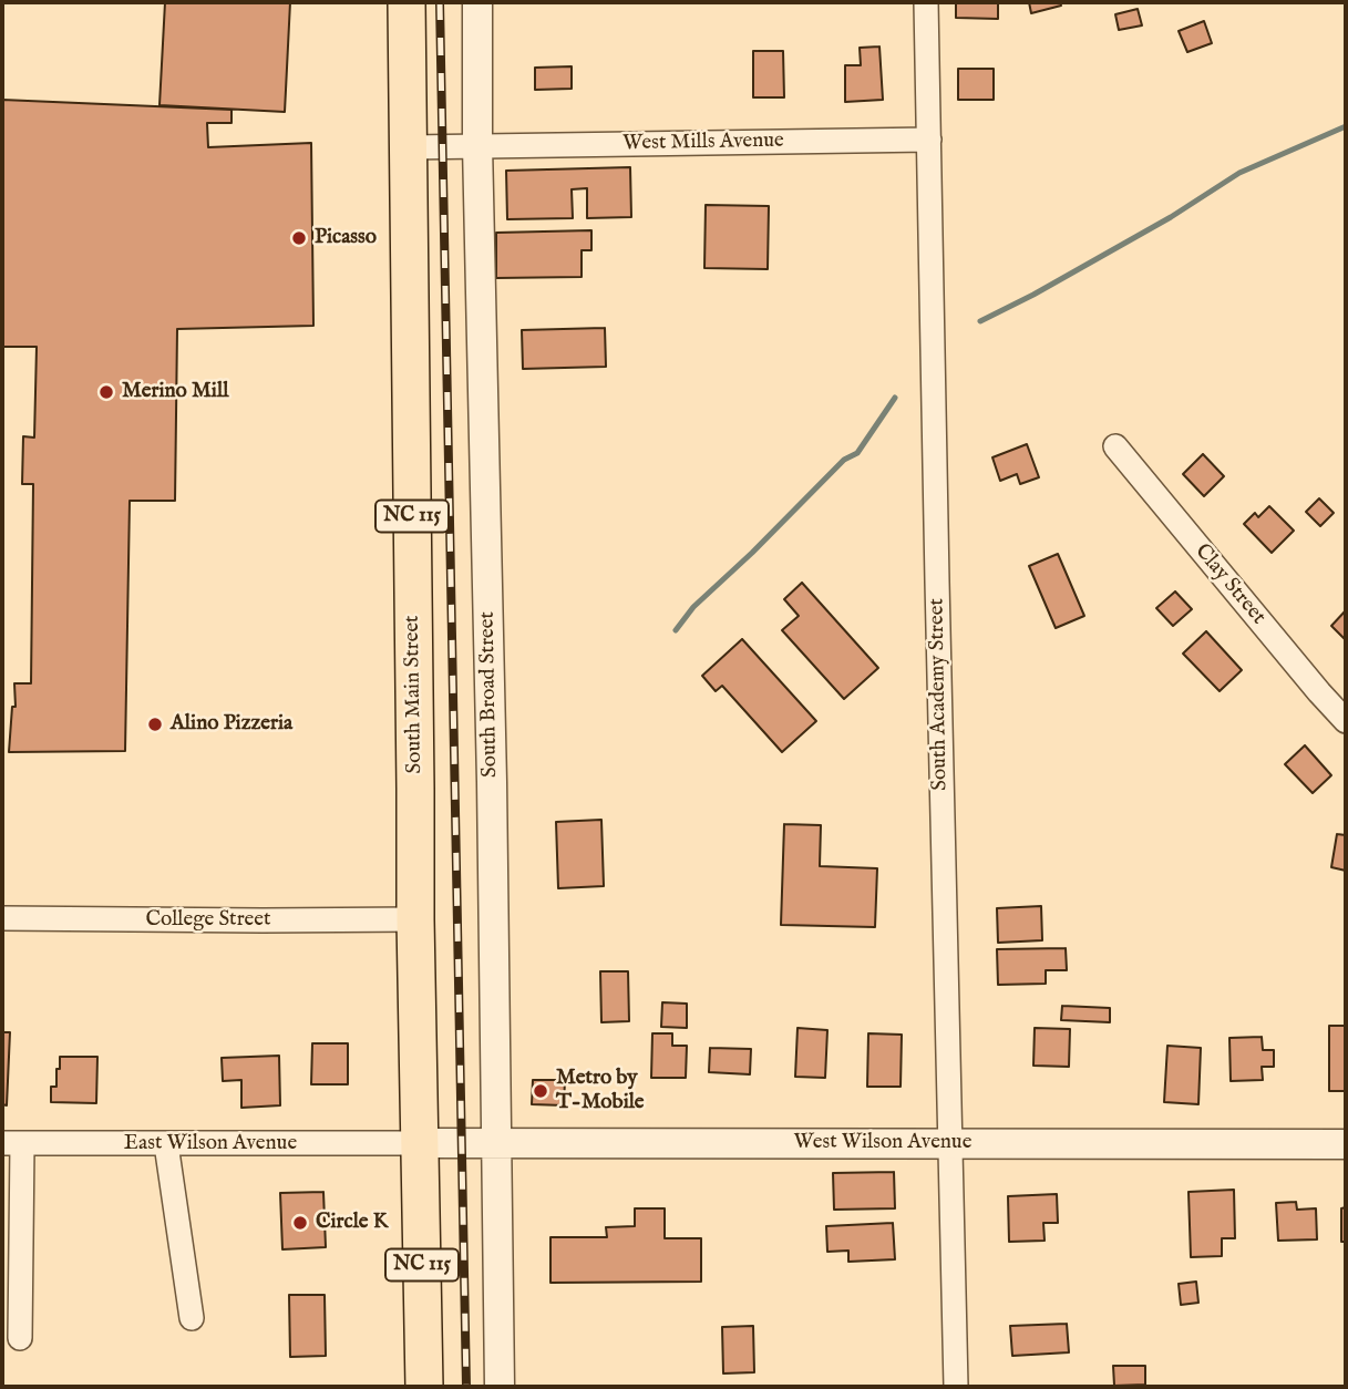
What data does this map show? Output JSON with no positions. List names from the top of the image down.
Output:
{
  "streets": {
    "main road": ["NC 115", "South Main Street"],
    "street": [
      "West Mills Avenue",
      "Clay Street",
      "South Broad Street",
      "South Academy Street",
      "College Street",
      "West Wilson Avenue",
      "East Wilson Avenue"
    ]
  },
  "crossings": [
    ["West Mills Avenue", "South Main Street"],
    ["West Mills Avenue", "South Broad Street"],
    ["West Mills Avenue", "South Academy Street"],
    ["South Main Street", "College Street"],
    ["South Main Street", "West Wilson Avenue"],
    ["South Main Street", "East Wilson Avenue"],
    ["South Broad Street", "West Wilson Avenue"],
    ["South Academy Street", "West Wilson Avenue"],
    ["West Wilson Avenue", "East Wilson Avenue"]
  ],
  "places": [
    "Picasso",
    "Merino Mill",
    "Alino Pizzeria",
    "Metro by T-Mobile",
    "Circle K"
  ]
}
